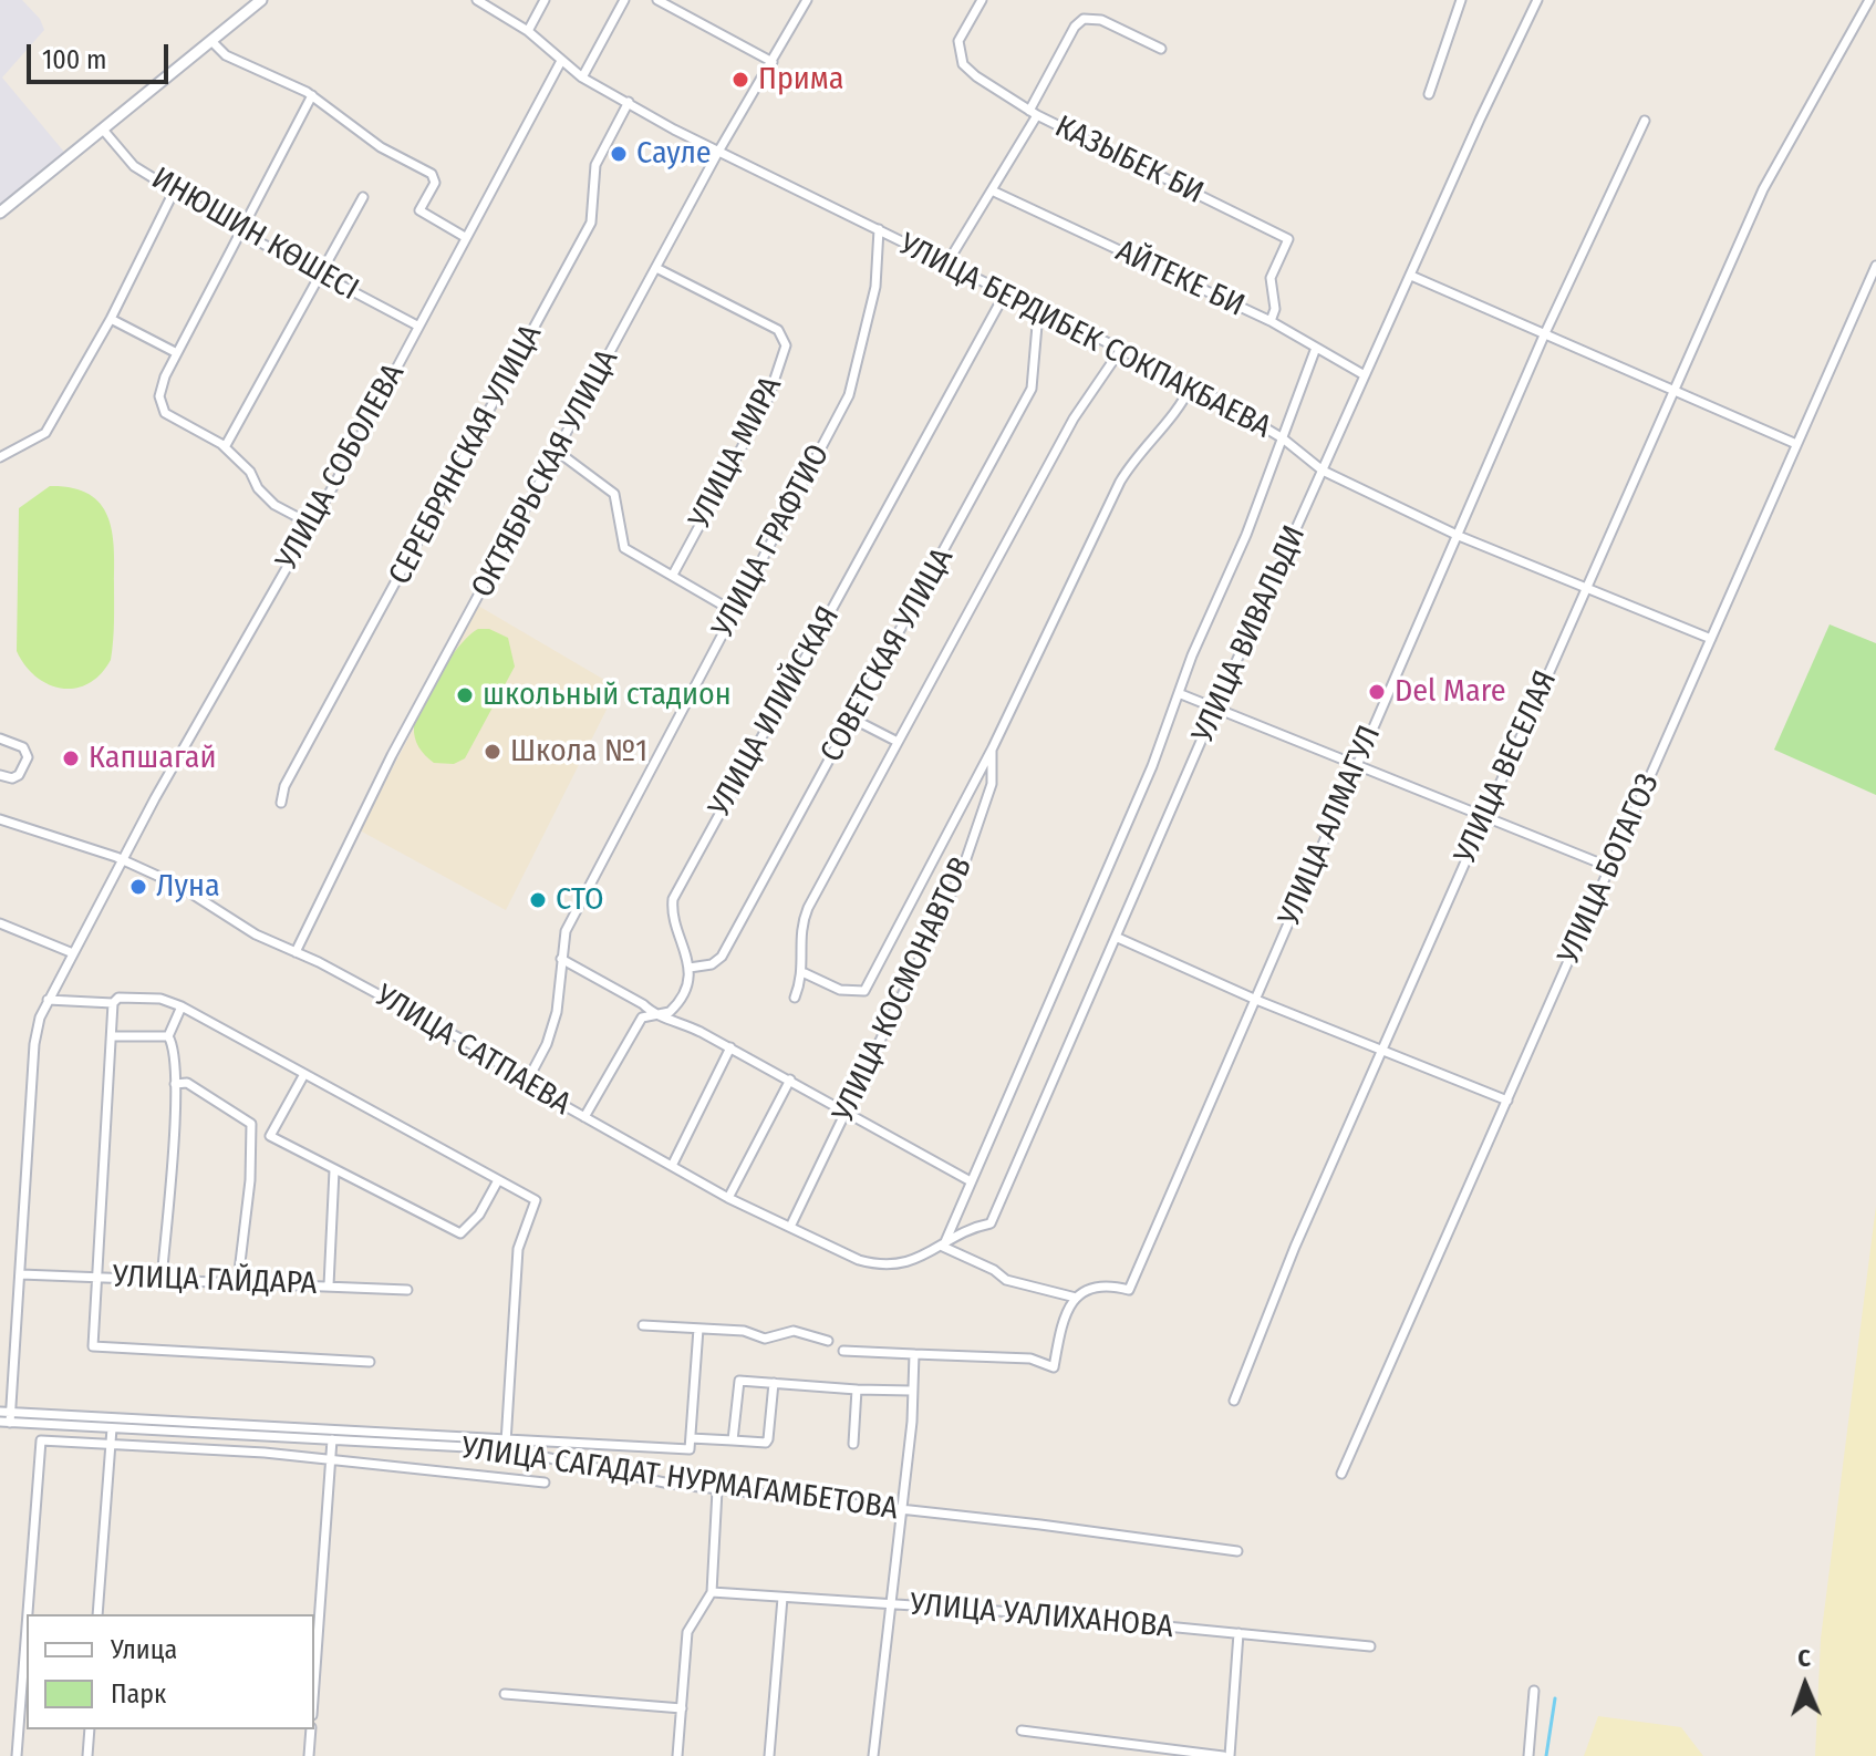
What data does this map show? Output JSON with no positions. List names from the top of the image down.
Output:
{
  "streets": {
    "street": [
      "КАЗЫБЕК БИ",
      "ИНЮШИН КӨШЕСІ",
      "АЙТЕКЕ БИ",
      "УЛИЦА БЕРДИБЕК СОКПАКБАЕВА",
      "УЛИЦА МИРА",
      "СЕРЕБРЯНСКАЯ УЛИЦА",
      "УЛИЦА СОБОЛЕВА",
      "ОКТЯБРЬСКАЯ УЛИЦА",
      "УЛИЦА ГРАФТИО",
      "УЛИЦА ВИВАЛЬДИ",
      "СОВЕТСКАЯ УЛИЦА",
      "УЛИЦА ИЛИЙСКАЯ",
      "УЛИЦА ВЕСЕЛАЯ",
      "УЛИЦА АЛМАГУЛ",
      "УЛИЦА БОТАГОЗ",
      "УЛИЦА КОСМОНАВТОВ",
      "УЛИЦА САТПАЕВА",
      "УЛИЦА ГАЙДАРА",
      "УЛИЦА САГАДАТ НУРМАГАМБЕТОВА",
      "УЛИЦА УАЛИХАНОВА"
    ]
  },
  "crossings": [
    ["КАЗЫБЕК БИ", "АЙТЕКЕ БИ"],
    ["ИНЮШИН КӨШЕСІ", "УЛИЦА СОБОЛЕВА"],
    ["АЙТЕКЕ БИ", "УЛИЦА ВИВАЛЬДИ"],
    ["УЛИЦА БЕРДИБЕК СОКПАКБАЕВА", "СЕРЕБРЯНСКАЯ УЛИЦА"],
    ["УЛИЦА БЕРДИБЕК СОКПАКБАЕВА", "УЛИЦА СОБОЛЕВА"],
    ["УЛИЦА БЕРДИБЕК СОКПАКБАЕВА", "ОКТЯБРЬСКАЯ УЛИЦА"],
    ["УЛИЦА БЕРДИБЕК СОКПАКБАЕВА", "УЛИЦА ГРАФТИО"],
    ["УЛИЦА БЕРДИБЕК СОКПАКБАЕВА", "УЛИЦА ВИВАЛЬДИ"],
    ["УЛИЦА БЕРДИБЕК СОКПАКБАЕВА", "СОВЕТСКАЯ УЛИЦА"],
    ["УЛИЦА БЕРДИБЕК СОКПАКБАЕВА", "УЛИЦА ИЛИЙСКАЯ"],
    ["УЛИЦА БЕРДИБЕК СОКПАКБАЕВА", "УЛИЦА ВЕСЕЛАЯ"],
    ["УЛИЦА БЕРДИБЕК СОКПАКБАЕВА", "УЛИЦА АЛМАГУЛ"],
    ["УЛИЦА БЕРДИБЕК СОКПАКБАЕВА", "УЛИЦА БОТАГОЗ"],
    ["УЛИЦА БЕРДИБЕК СОКПАКБАЕВА", "УЛИЦА КОСМОНАВТОВ"],
    ["УЛИЦА МИРА", "ОКТЯБРЬСКАЯ УЛИЦА"],
    ["УЛИЦА СОБОЛЕВА", "УЛИЦА САТПАЕВА"],
    ["ОКТЯБРЬСКАЯ УЛИЦА", "УЛИЦА САТПАЕВА"],
    ["УЛИЦА ГРАФТИО", "УЛИЦА САТПАЕВА"],
    ["УЛИЦА ВИВАЛЬДИ", "УЛИЦА САТПАЕВА"],
    ["СОВЕТСКАЯ УЛИЦА", "УЛИЦА ИЛИЙСКАЯ"],
    ["УЛИЦА КОСМОНАВТОВ", "УЛИЦА САТПАЕВА"]
  ],
  "places": [
    "Прима",
    "Сауле",
    "Del Mare",
    "школьный стадион",
    "Школа №1",
    "Капшагай",
    "Луна",
    "СТО"
  ],
  "legend": ["Улица", "Парк"],
  "scale_bar": "100 m",
  "north": "top"
}
